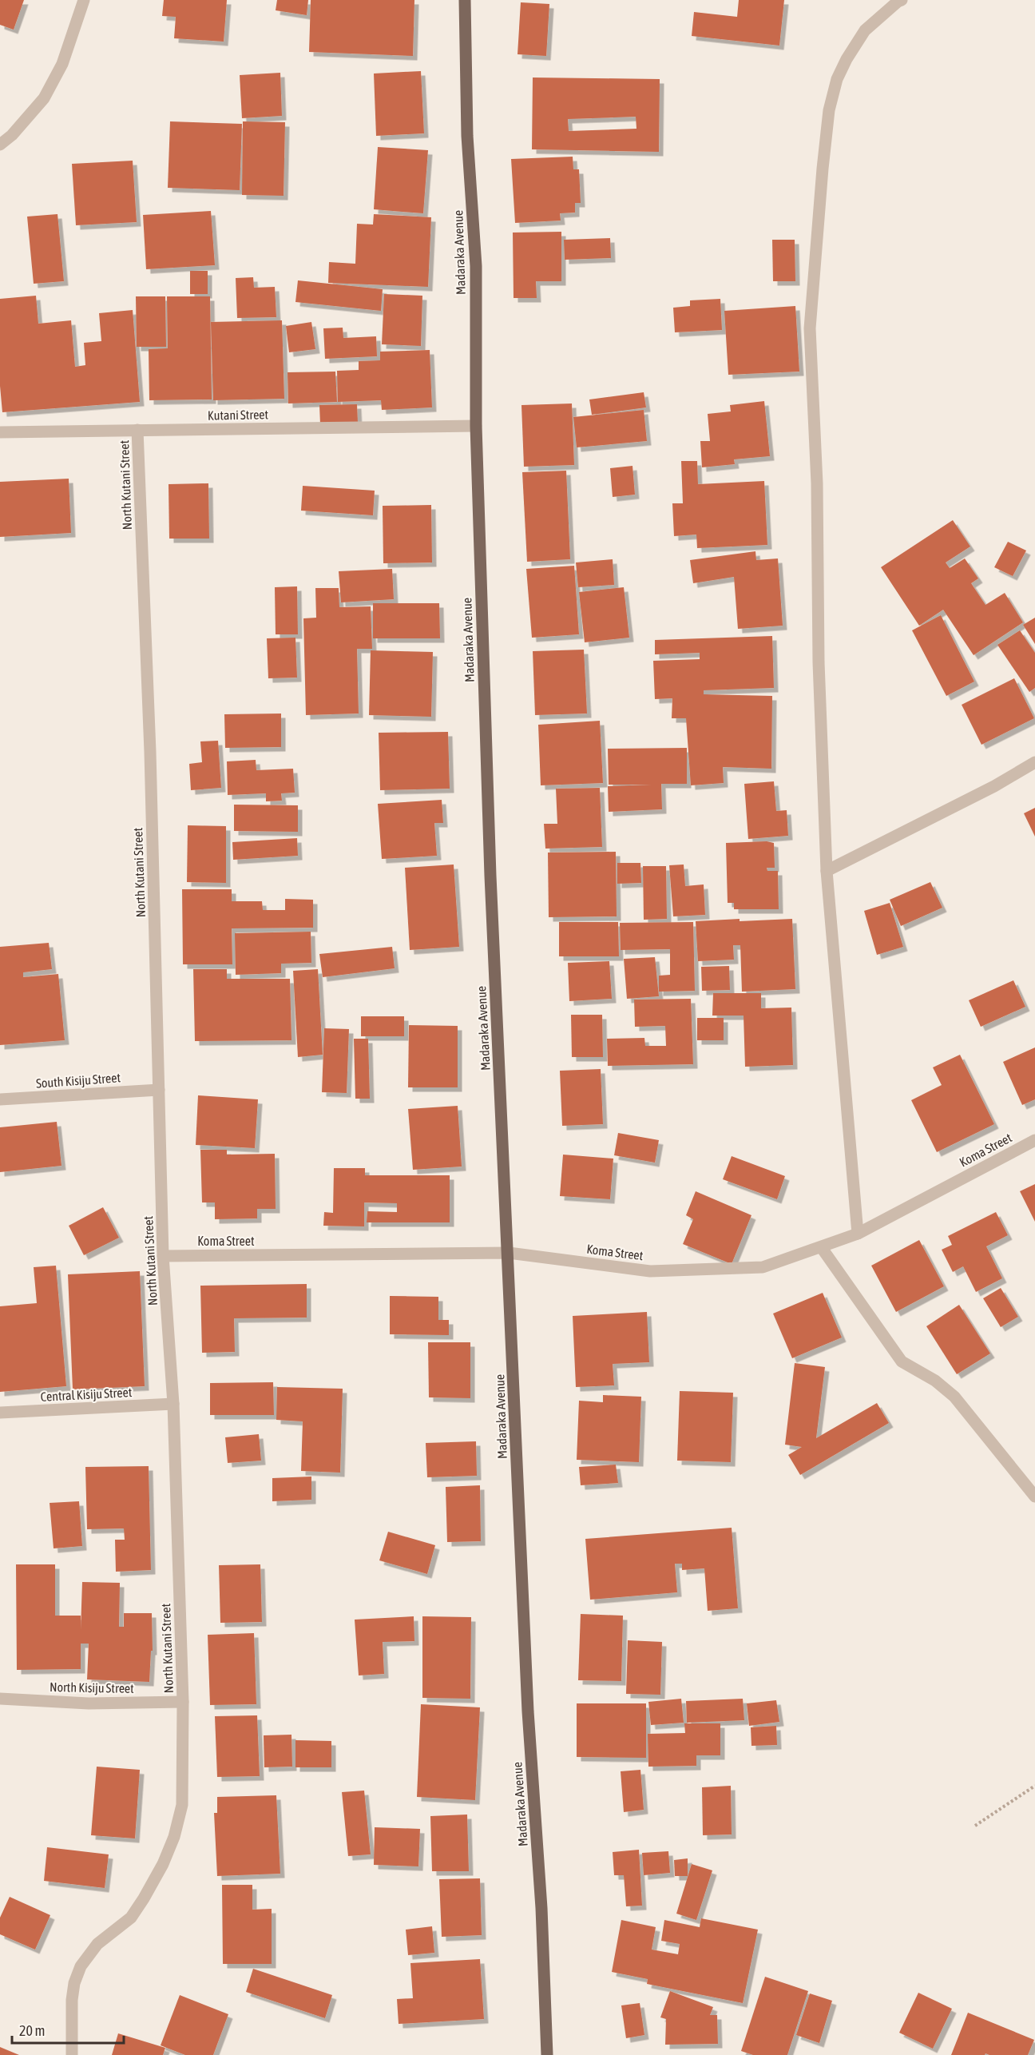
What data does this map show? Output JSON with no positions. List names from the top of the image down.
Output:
{
  "streets": {
    "main road": ["Madaraka Avenue"],
    "street": [
      "Kutani Street",
      "North Kutani Street",
      "South Kisiju Street",
      "Koma Street",
      "Central Kisiju Street",
      "North Kisiju Street"
    ]
  },
  "crossings": [
    ["Madaraka Avenue", "Kutani Street"],
    ["Madaraka Avenue", "Koma Street"],
    ["Kutani Street", "North Kutani Street"],
    ["North Kutani Street", "South Kisiju Street"],
    ["North Kutani Street", "Koma Street"],
    ["North Kutani Street", "Central Kisiju Street"],
    ["North Kutani Street", "North Kisiju Street"]
  ],
  "scale_bar": "20 m"
}
